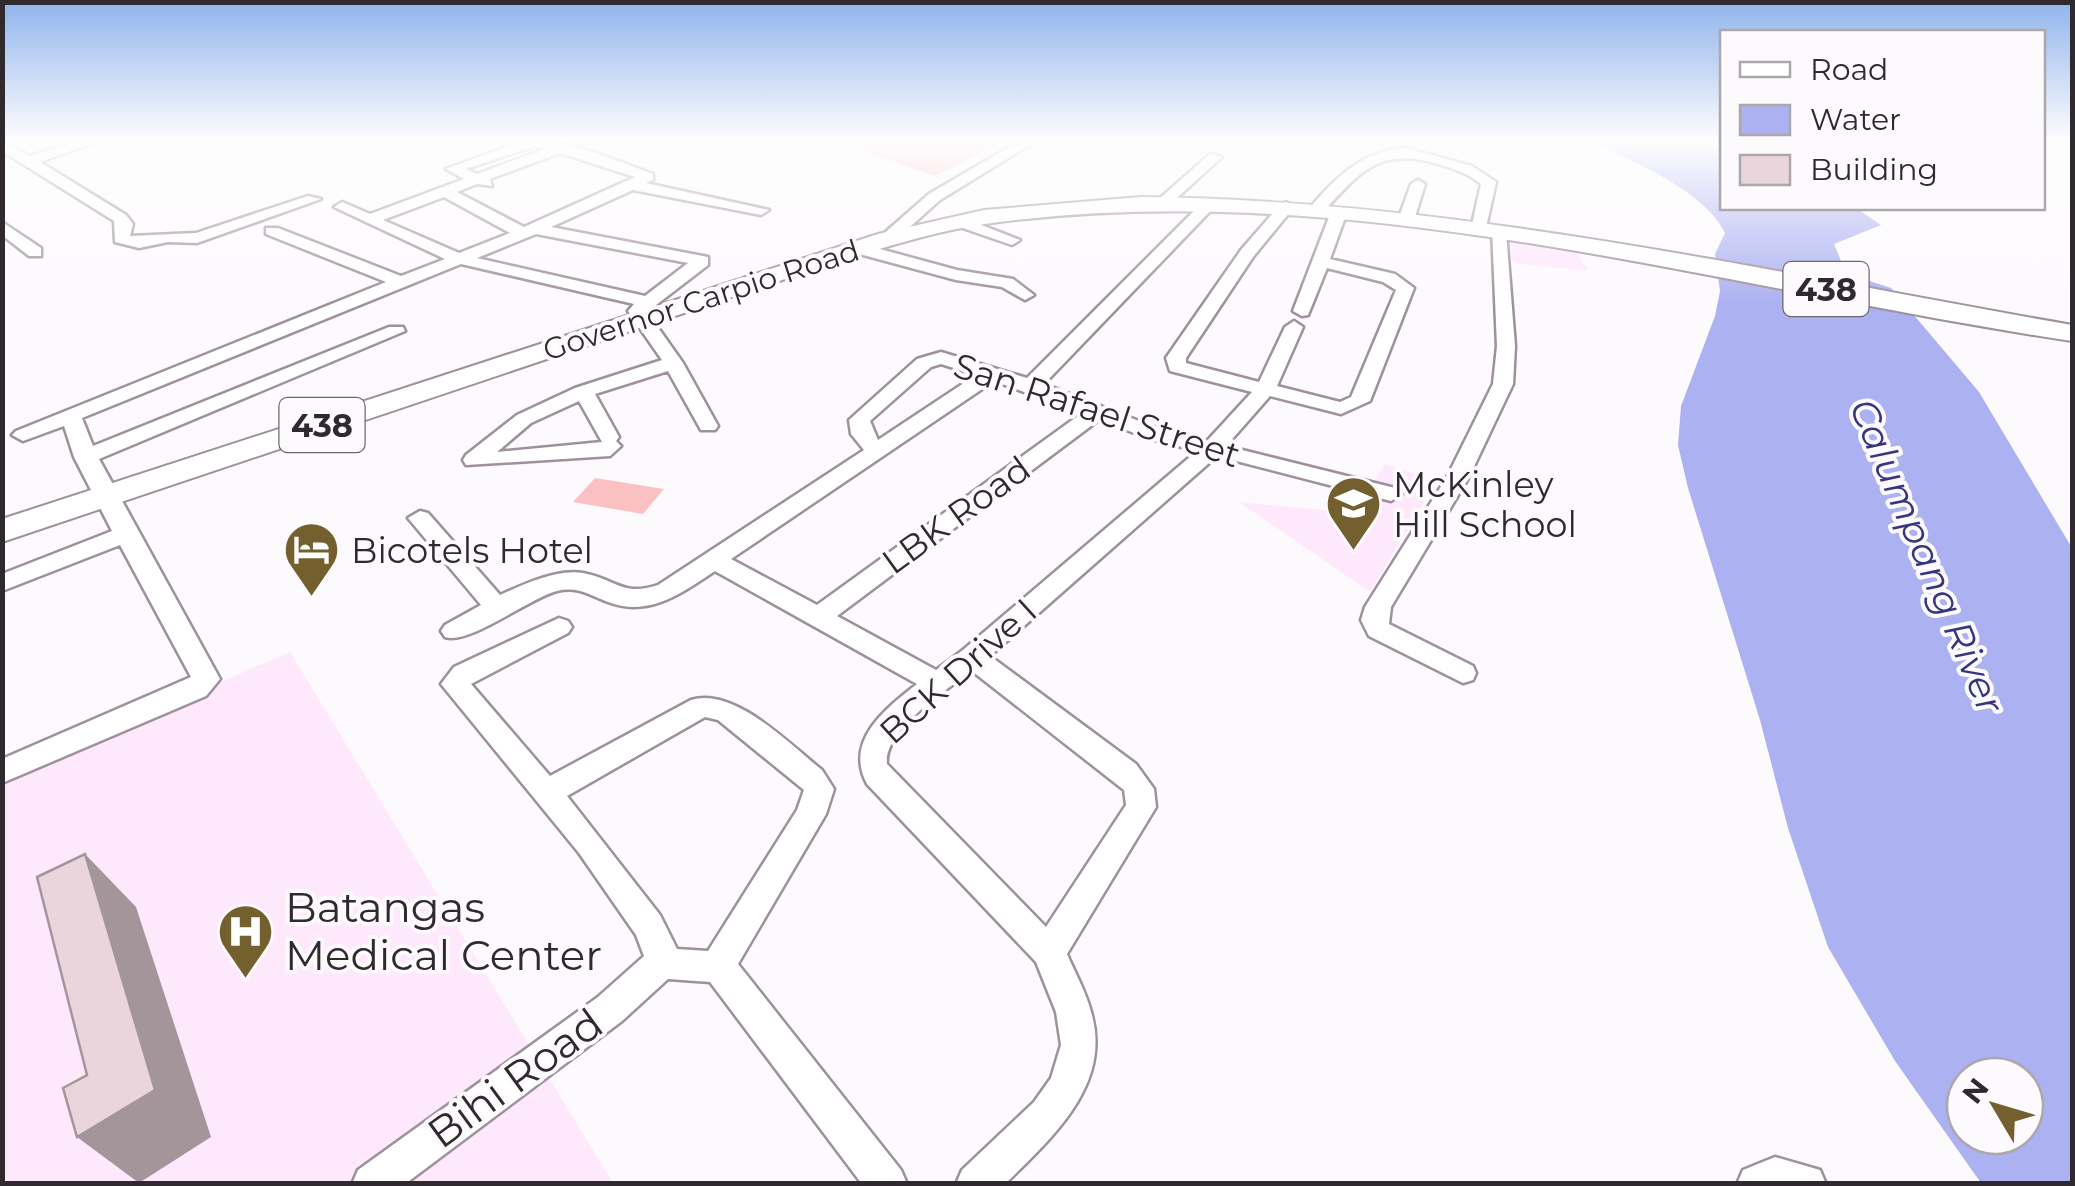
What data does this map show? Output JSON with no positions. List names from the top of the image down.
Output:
{
  "streets": {
    "main road": ["438", "Governor Carpio Road"],
    "street": [
      "San Rafael Street",
      "LBK Road",
      "BCK Drive I",
      "Bihi Road"
    ]
  },
  "crossings": [
    ["Governor Carpio Road", "BCK Drive I"],
    ["San Rafael Street", "LBK Road"],
    ["San Rafael Street", "BCK Drive I"]
  ],
  "water": ["Calumpang River"],
  "places": {
    "school or university": ["McKinley Hill School"],
    "hotel": ["Bicotels Hotel"],
    "hospital": ["Batangas Medical Center"]
  },
  "legend": ["Road", "Water", "Building"],
  "north": "top left"
}
